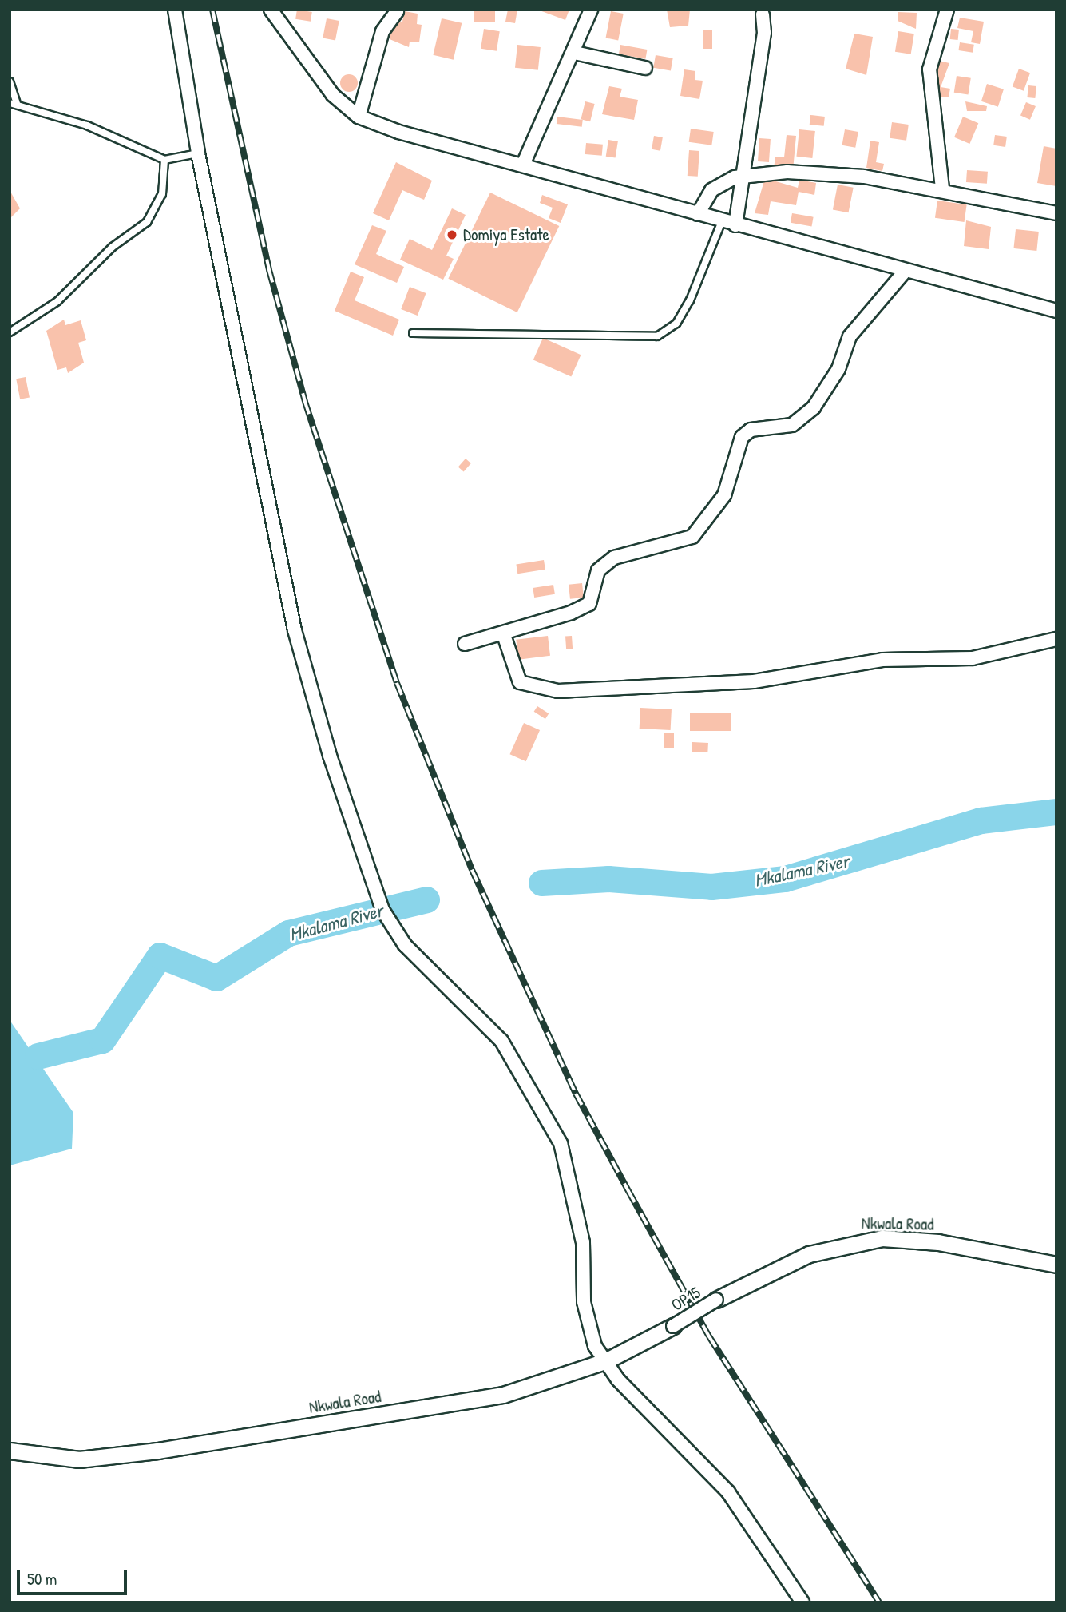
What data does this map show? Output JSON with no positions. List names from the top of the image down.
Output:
{
  "streets": {
    "street": ["Nkwala Road", "OP15"]
  },
  "crossings": [
    ["Nkwala Road", "OP15"]
  ],
  "water": ["Mkalama River"],
  "places": ["Domiya Estate"],
  "scale_bar": "50 m"
}
